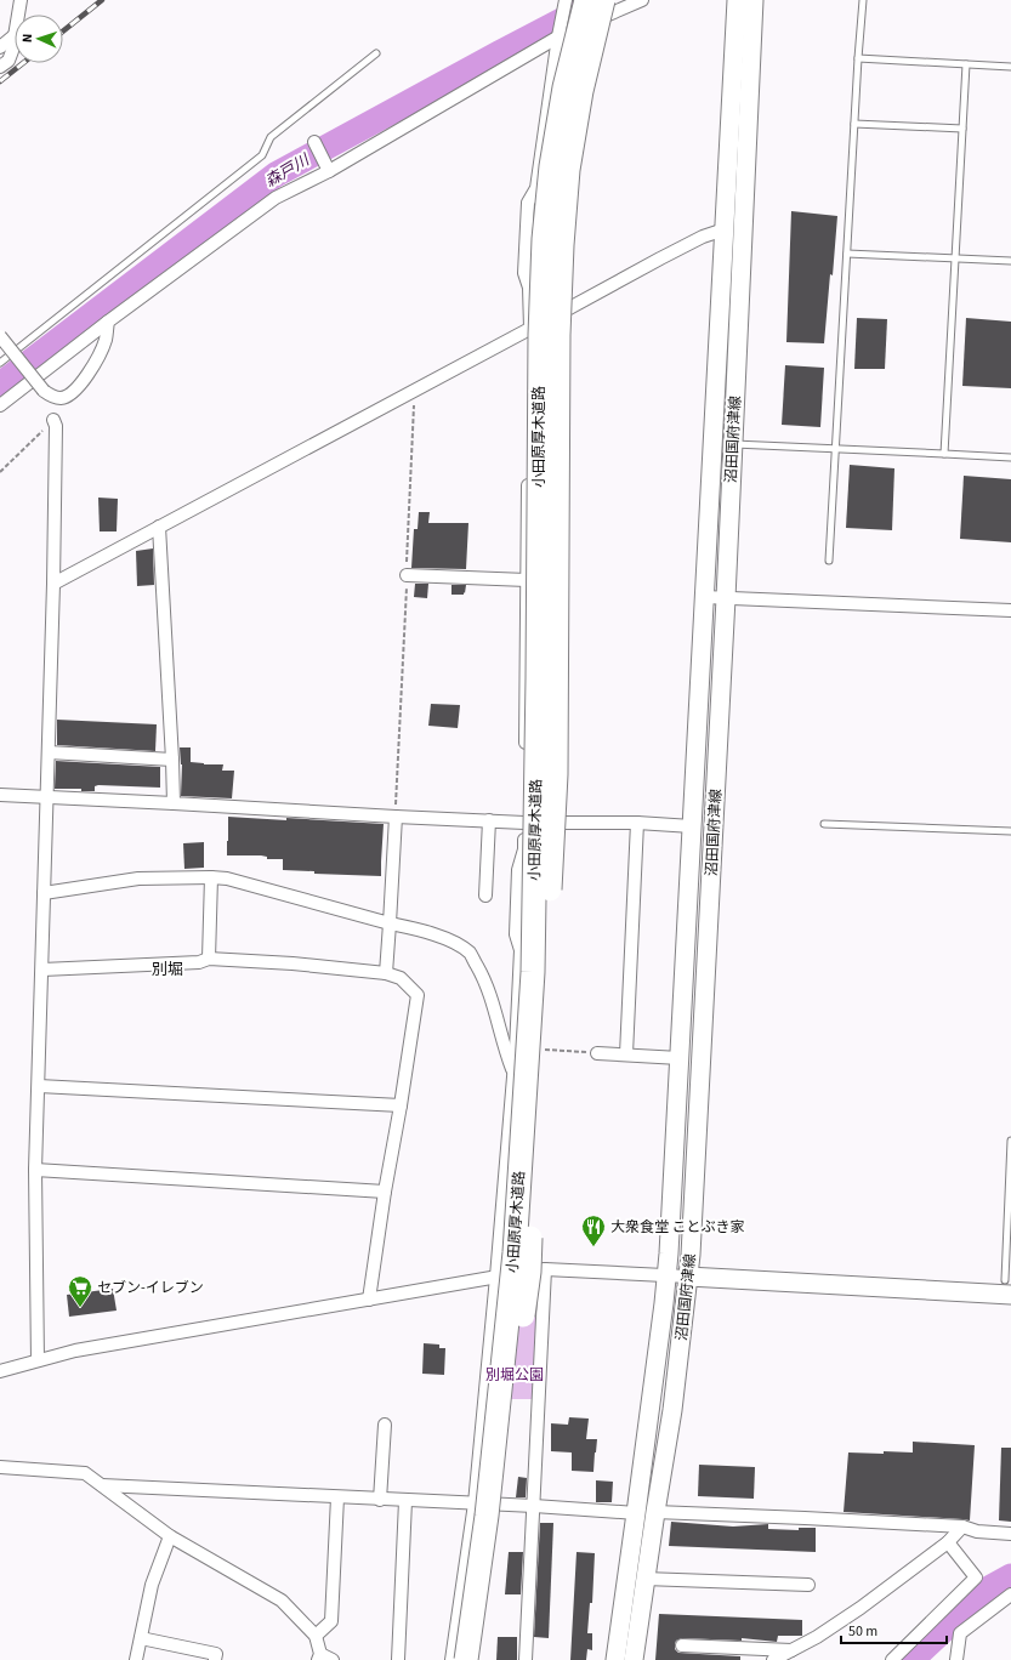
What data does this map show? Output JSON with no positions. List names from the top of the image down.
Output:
{
  "streets": {
    "highway": ["小田原厚木道路"],
    "main road": ["沼田国府津線"]
  },
  "districts": ["別堀"],
  "water": ["森戸川"],
  "parks": ["別堀公園"],
  "places": {
    "restaurant": ["大衆食堂 ことぶき家"],
    "supermarket": ["セブン-イレブン"]
  },
  "scale_bar": "50 m",
  "north": "left"
}
